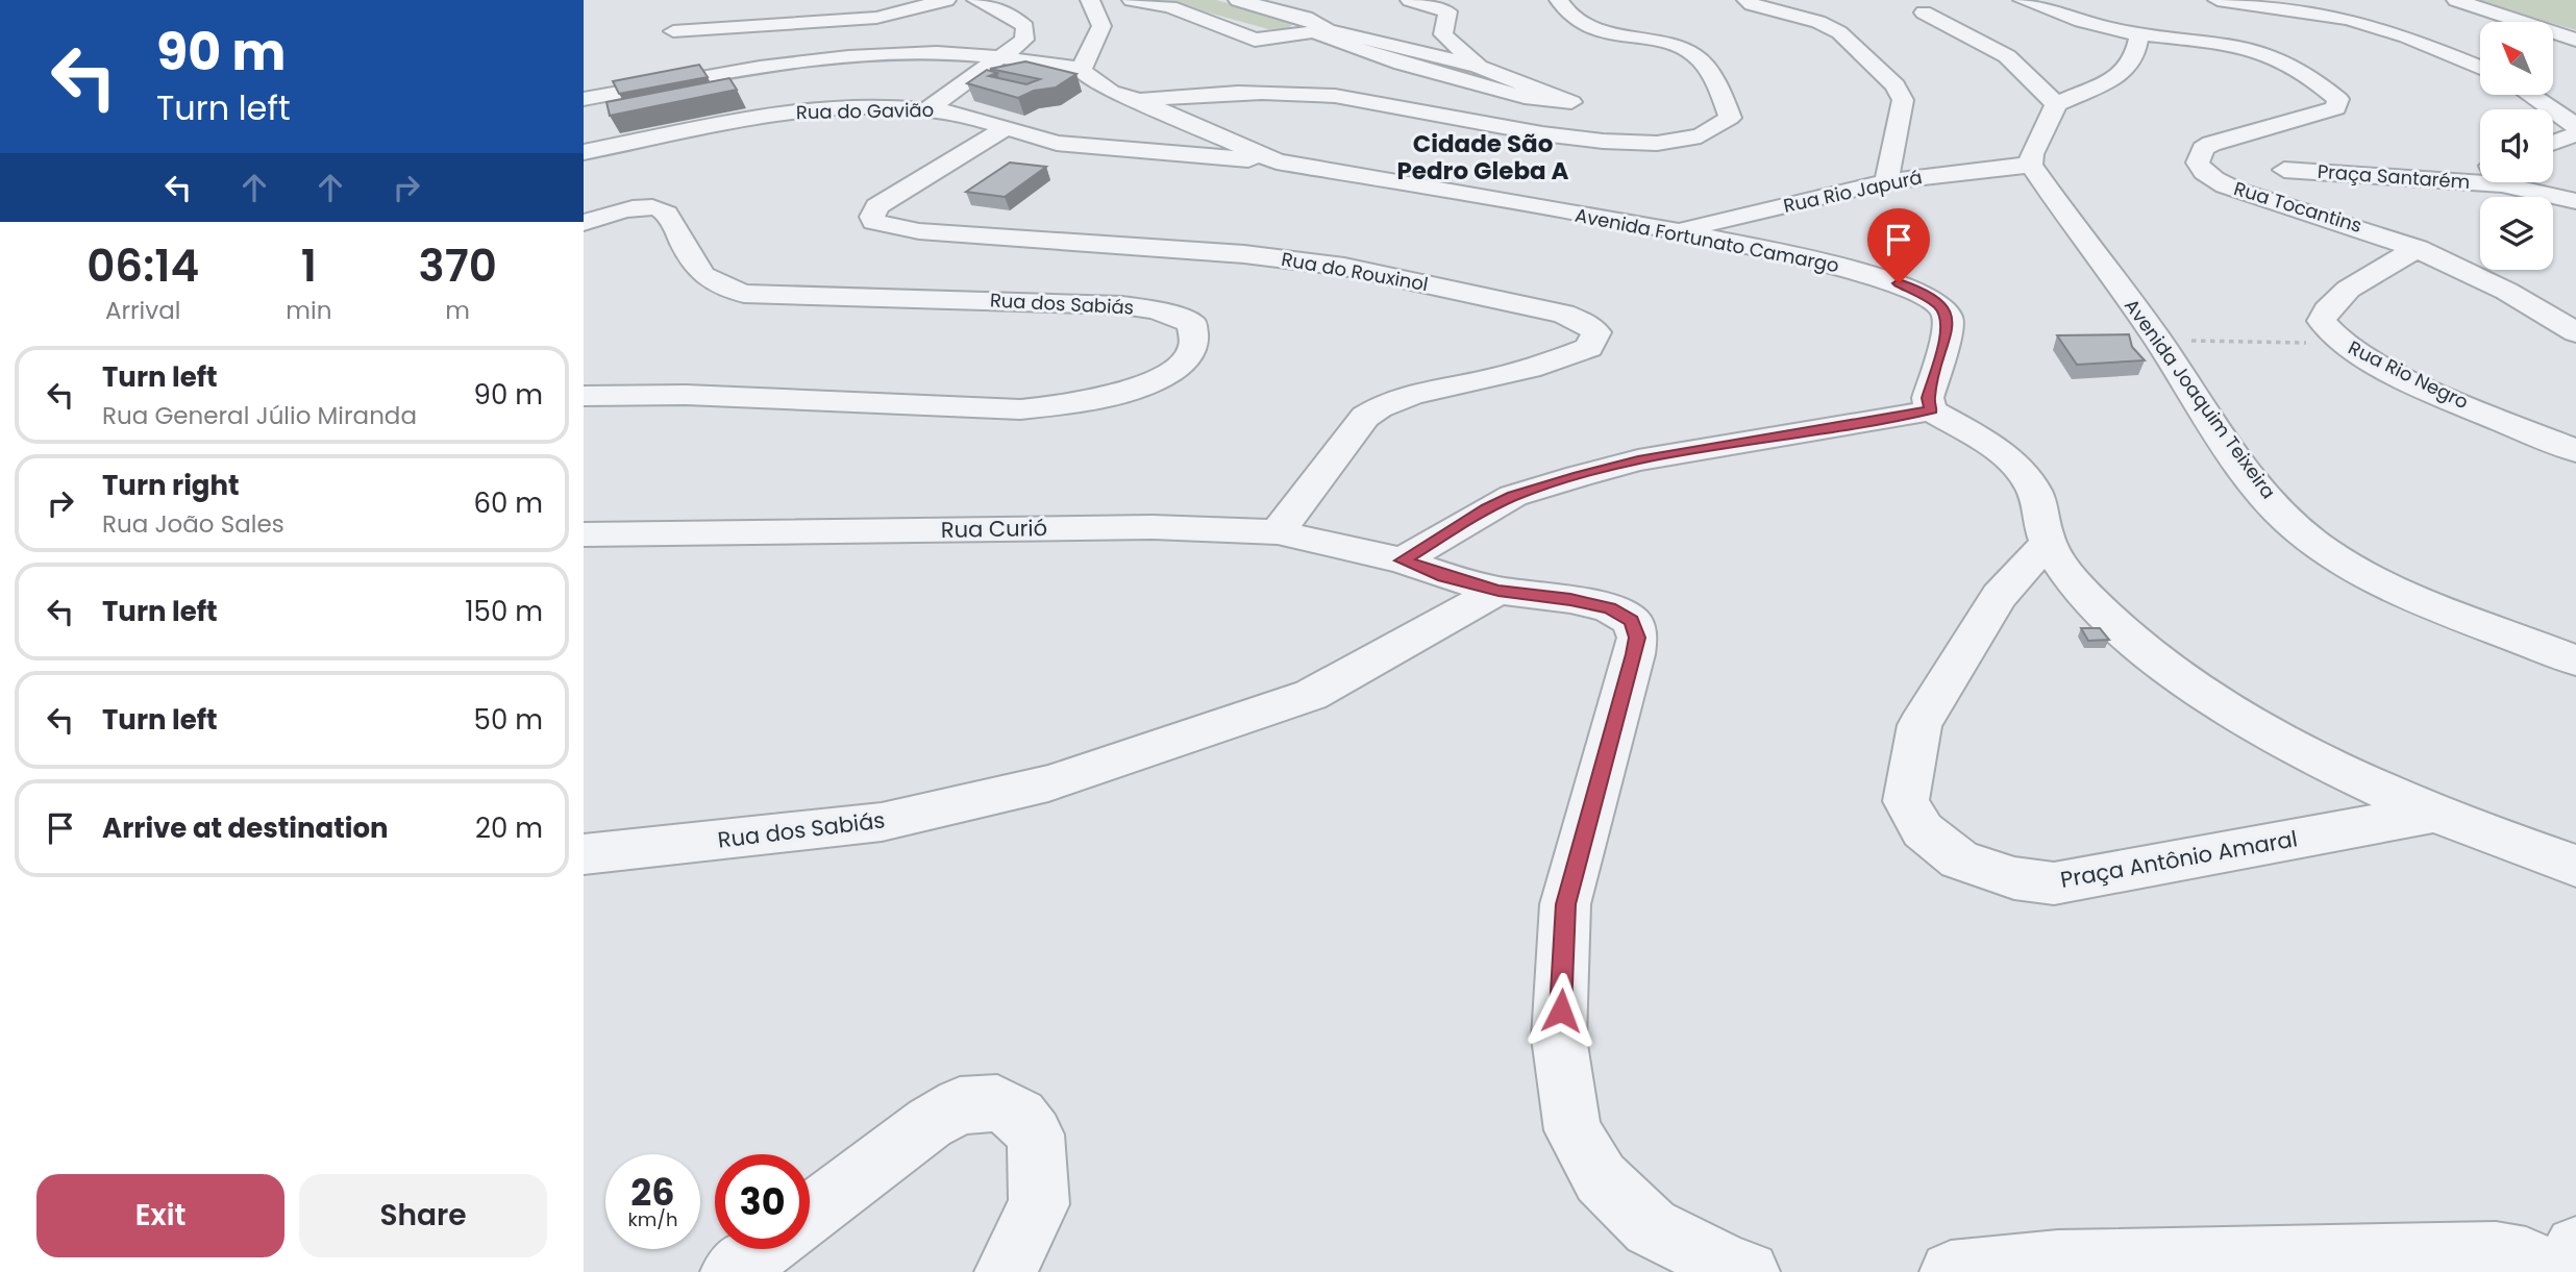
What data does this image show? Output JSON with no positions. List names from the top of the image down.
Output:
{
  "streets": {
    "street": [
      "Rua do Gavião",
      "Praça Santarém",
      "Rua Rio Japurá",
      "Rua Tocantins",
      "Avenida Fortunato Camargo",
      "Rua do Rouxinol",
      "Rua dos Sabiás",
      "Rua Rio Negro",
      "Avenida Joaquim Teixeira",
      "Rua Curió",
      "Praça Antônio Amaral"
    ]
  },
  "crossings": [
    ["Rua do Gavião", "Avenida Fortunato Camargo"],
    ["Rua do Gavião", "Rua do Rouxinol"],
    ["Rua Rio Japurá", "Avenida Fortunato Camargo"],
    ["Rua Rio Japurá", "Avenida Joaquim Teixeira"],
    ["Rua Tocantins", "Rua Rio Negro"],
    ["Rua do Rouxinol", "Rua Curió"],
    ["Rua dos Sabiás", "Rua Curió"]
  ],
  "districts": ["Cidade São Pedro Gleba A"],
  "north": "top left",
  "page": {
    "turn": ["90 m", "Turn left"],
    "eta": [
      "06:14",
      "Arrival",
      "1",
      "min",
      "370",
      "m"
    ],
    "list": [
      {
        "name": "Turn left",
        "note": "Rua General Júlio Miranda",
        "value": "90 m"
      },
      {
        "name": "Turn right",
        "note": "Rua João Sales",
        "value": "60 m"
      },
      {
        "name": "Turn left",
        "value": "150 m"
      },
      {
        "name": "Turn left",
        "value": "50 m"
      },
      {
        "name": "Arrive at destination",
        "value": "20 m"
      }
    ],
    "speed": "26 km/h",
    "limit": "30",
    "buttons": ["Exit", "Share"]
  }
}
